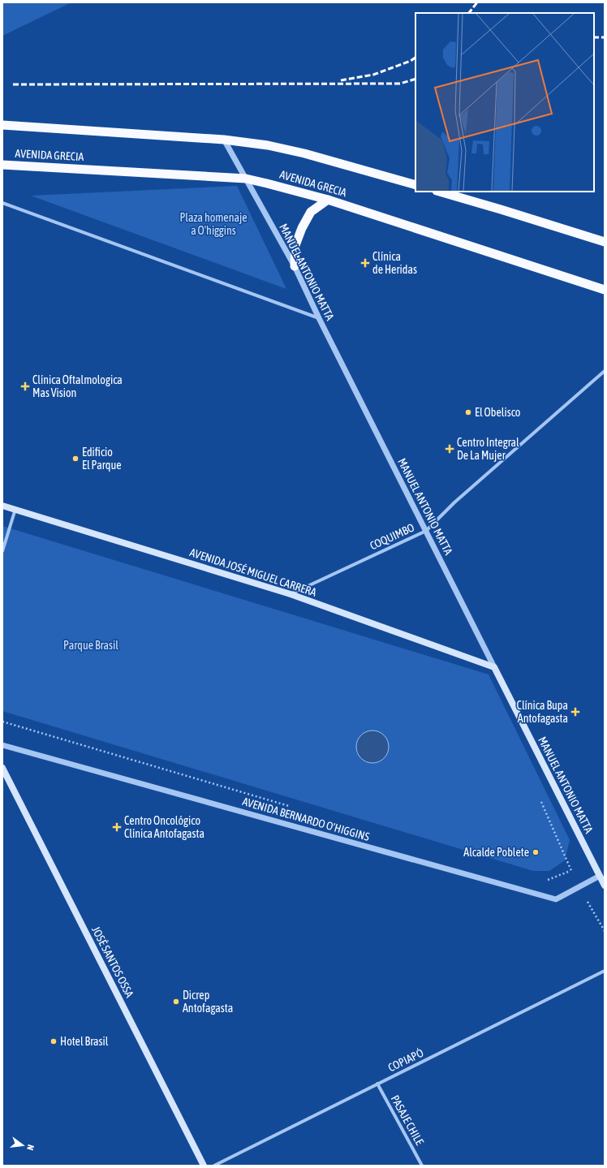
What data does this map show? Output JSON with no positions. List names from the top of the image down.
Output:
{
  "streets": {
    "highway": ["AVENIDA GRECIA"],
    "main road": ["MANUEL ANTONIO MATTA", "AVENIDA JOSÉ MIGUEL CARRERA", "JOSÉ SANTOS OSSA"],
    "street": [
      "COQUIMBO",
      "AVENIDA BERNARDO O'HIGGINS",
      "COPIAPÓ",
      "PASAJE CHILE"
    ]
  },
  "crossings": [
    ["AVENIDA GRECIA", "MANUEL ANTONIO MATTA"],
    ["MANUEL ANTONIO MATTA", "COQUIMBO"],
    ["MANUEL ANTONIO MATTA", "AVENIDA JOSÉ MIGUEL CARRERA"],
    ["MANUEL ANTONIO MATTA", "AVENIDA BERNARDO O'HIGGINS"],
    ["COQUIMBO", "AVENIDA JOSÉ MIGUEL CARRERA"],
    ["COPIAPÓ", "PASAJE CHILE"]
  ],
  "parks": ["Plaza homenaje a O'higgins", "Parque Brasil"],
  "places": {
    "health": [
      "Clínica de Heridas",
      "Clínica Oftalmologica Mas Vision",
      "Centro Integral De La Mujer",
      "Clínica Bupa Antofagasta",
      "Centro Oncológico Clínica Antofagasta"
    ],
    "other": [
      "El Obelisco",
      "Edificio El Parque",
      "Alcalde Poblete",
      "Dicrep Antofagasta",
      "Hotel Brasil"
    ]
  },
  "north": "right"
}
